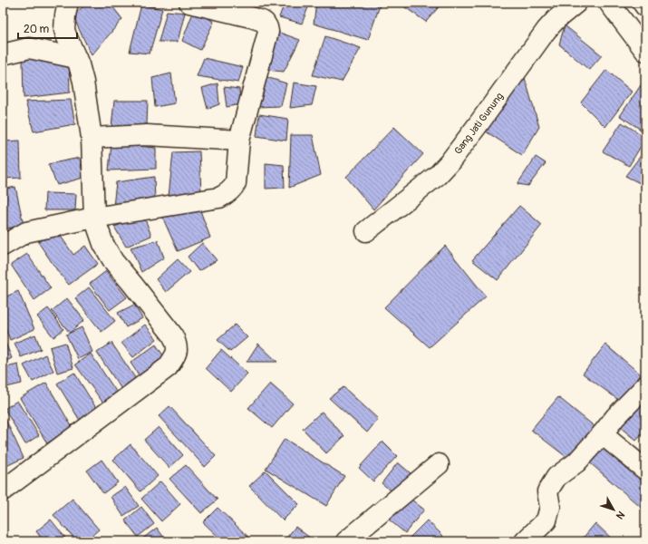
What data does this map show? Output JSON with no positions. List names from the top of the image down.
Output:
{
  "streets": {
    "street": ["Gang Jati Gunung"]
  },
  "scale_bar": "20 m",
  "north": "bottom right"
}
